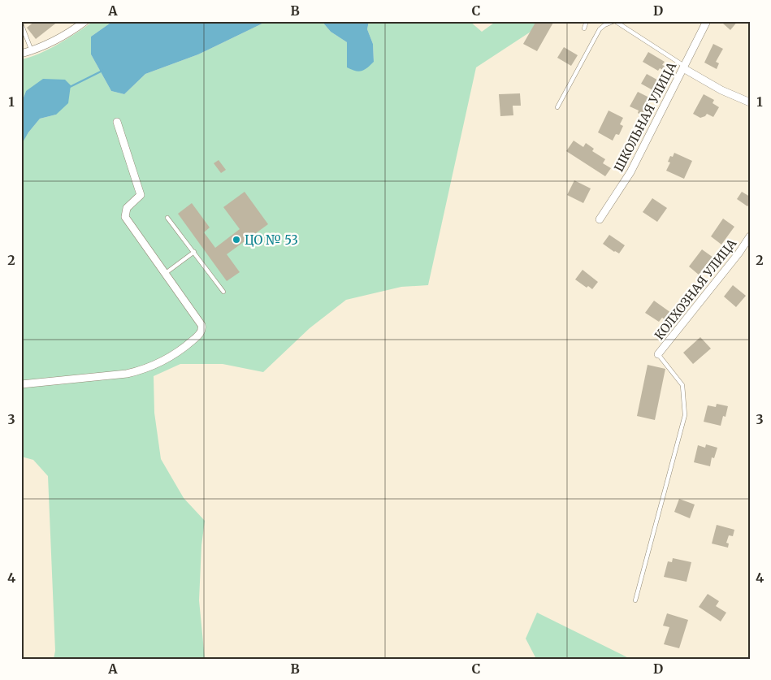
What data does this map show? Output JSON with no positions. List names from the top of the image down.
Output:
{
  "streets": {
    "street": ["ШКОЛЬНАЯ УЛИЦА", "КОЛХОЗНАЯ УЛИЦА"]
  },
  "places": ["ЦО № 53"],
  "grid": {
    "columns": [
      "A",
      "B",
      "C",
      "D"
    ],
    "rows": [
      "1",
      "2",
      "3",
      "4"
    ]
  }
}
